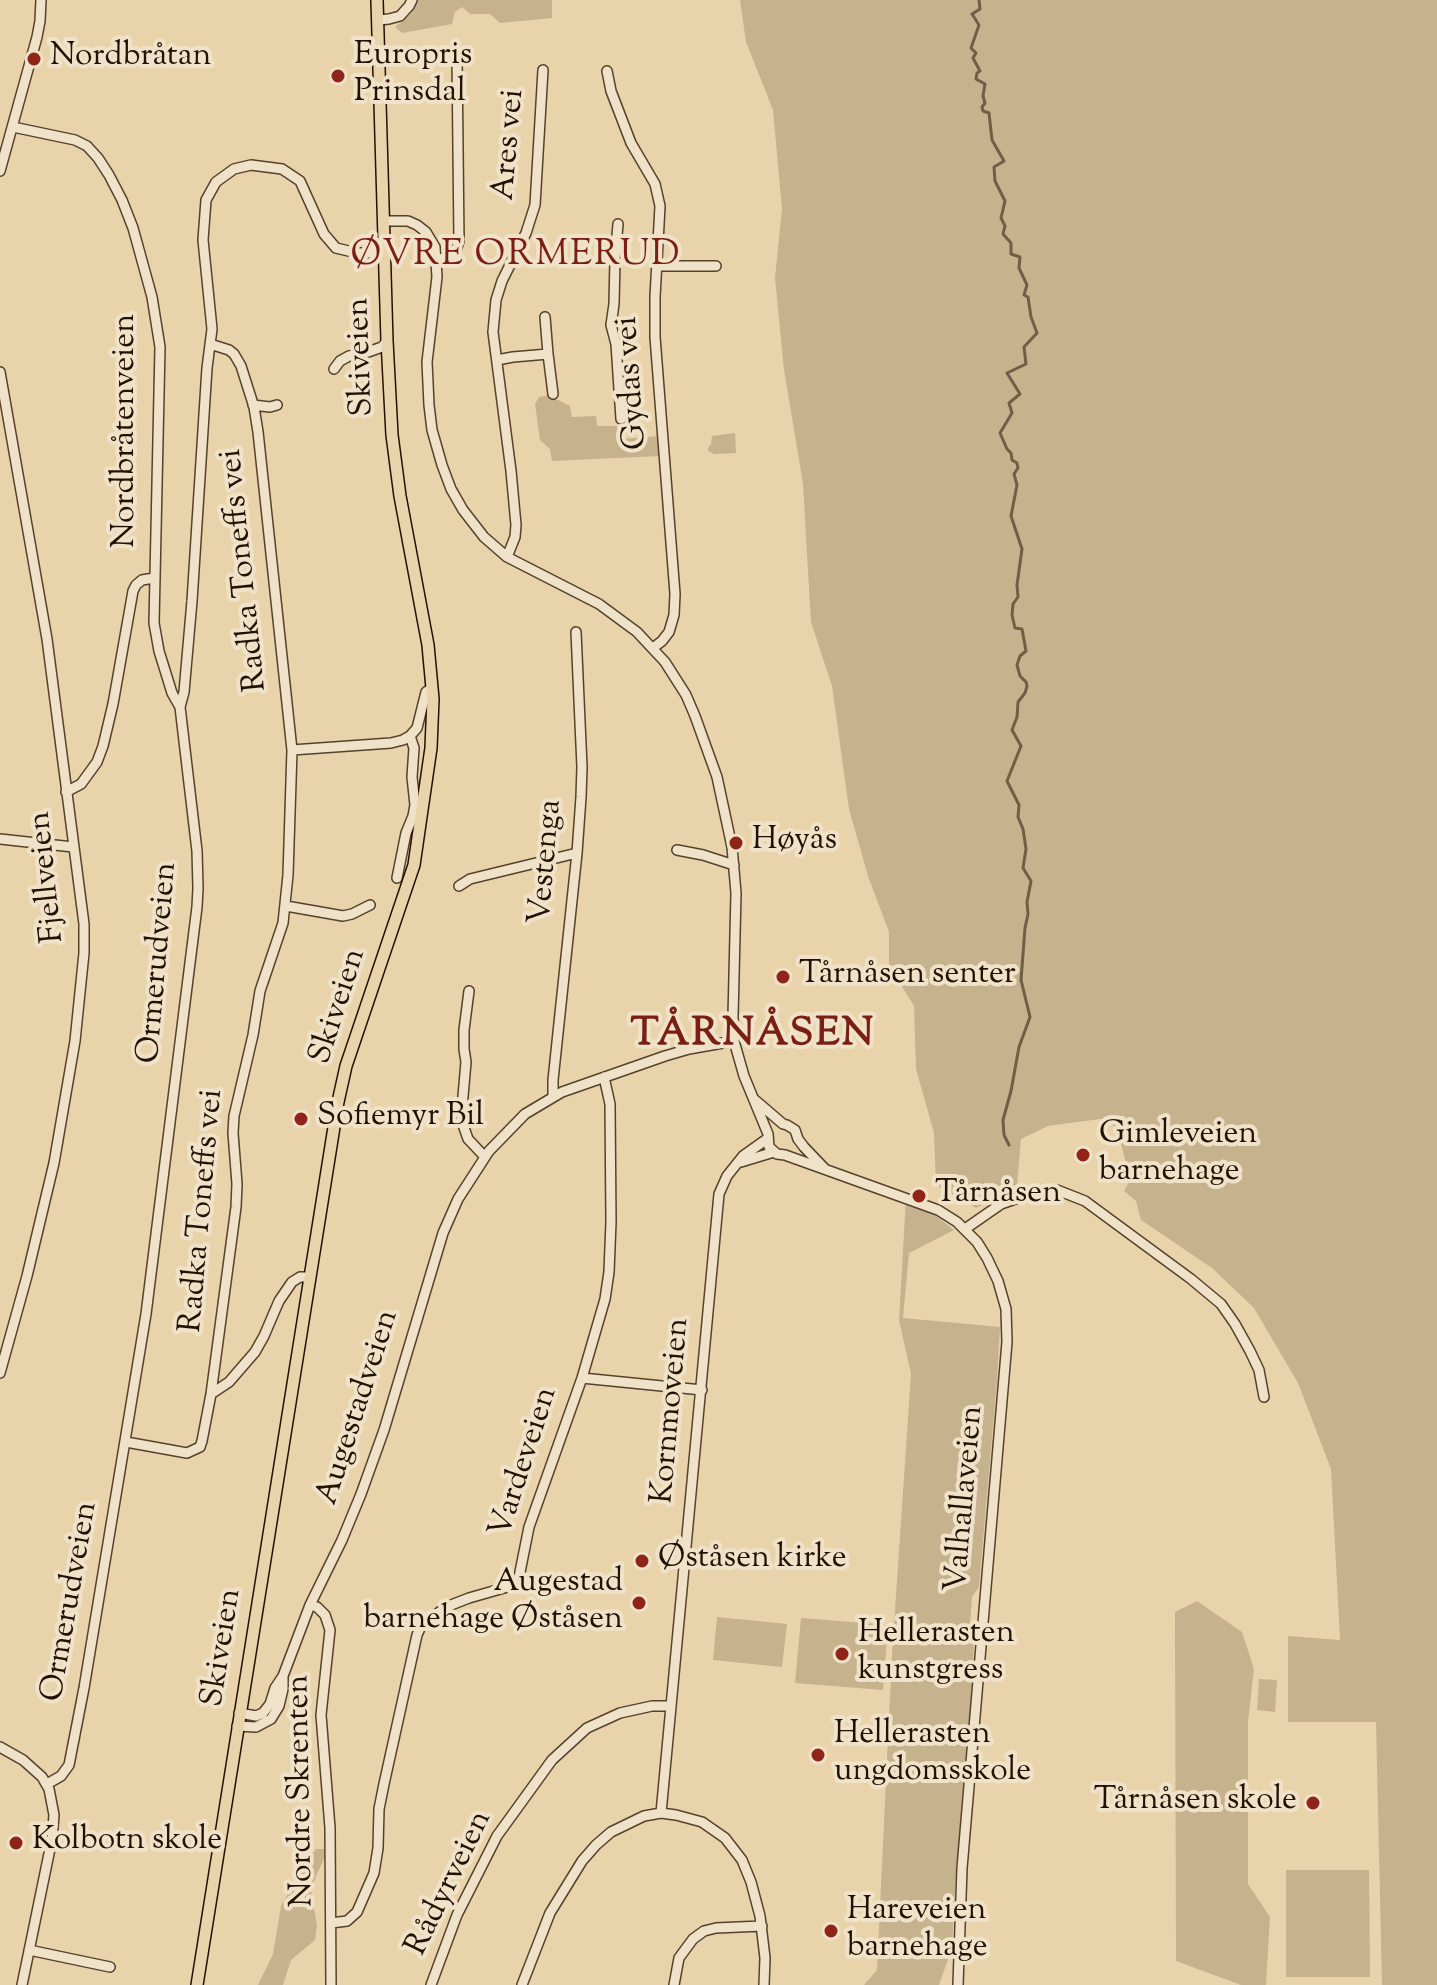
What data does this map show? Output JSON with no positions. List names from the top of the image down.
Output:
{
  "streets": {
    "main road": ["Skiveien"],
    "street": [
      "Ares vei",
      "Gydas vei",
      "Nordbråtenveien",
      "Radka Toneffs vei",
      "Vestenga",
      "Fjellveien",
      "Ormerudveien",
      "Augestadveien",
      "Kornmoveien",
      "Vardeveien",
      "Valhallaveien",
      "Nordre Skrenten",
      "Rådyrveien"
    ]
  },
  "crossings": [
    ["Skiveien", "Ormerudveien"],
    ["Skiveien", "Augestadveien"],
    ["Nordbråtenveien", "Ormerudveien"],
    ["Radka Toneffs vei", "Ormerudveien"],
    ["Vestenga", "Augestadveien"],
    ["Augestadveien", "Vardeveien"],
    ["Augestadveien", "Nordre Skrenten"],
    ["Kornmoveien", "Valhallaveien"],
    ["Kornmoveien", "Rådyrveien"],
    ["Vardeveien", "Nordre Skrenten"]
  ],
  "districts": ["ØVRE ORMERUD", "TÅRNÅSEN"],
  "places": [
    "Nordbråtan",
    "Europris Prinsdal",
    "Høyås",
    "Tårnåsen senter",
    "Sofiemyr Bil",
    "Gimleveien barnehage",
    "Tårnåsen",
    "Øståsen kirke",
    "Augestad barnehage Øståsen",
    "Hellerasten kunstgress",
    "Hellerasten ungdomsskole",
    "Tårnåsen skole",
    "Kolbotn skole",
    "Hareveien barnehage"
  ]
}
